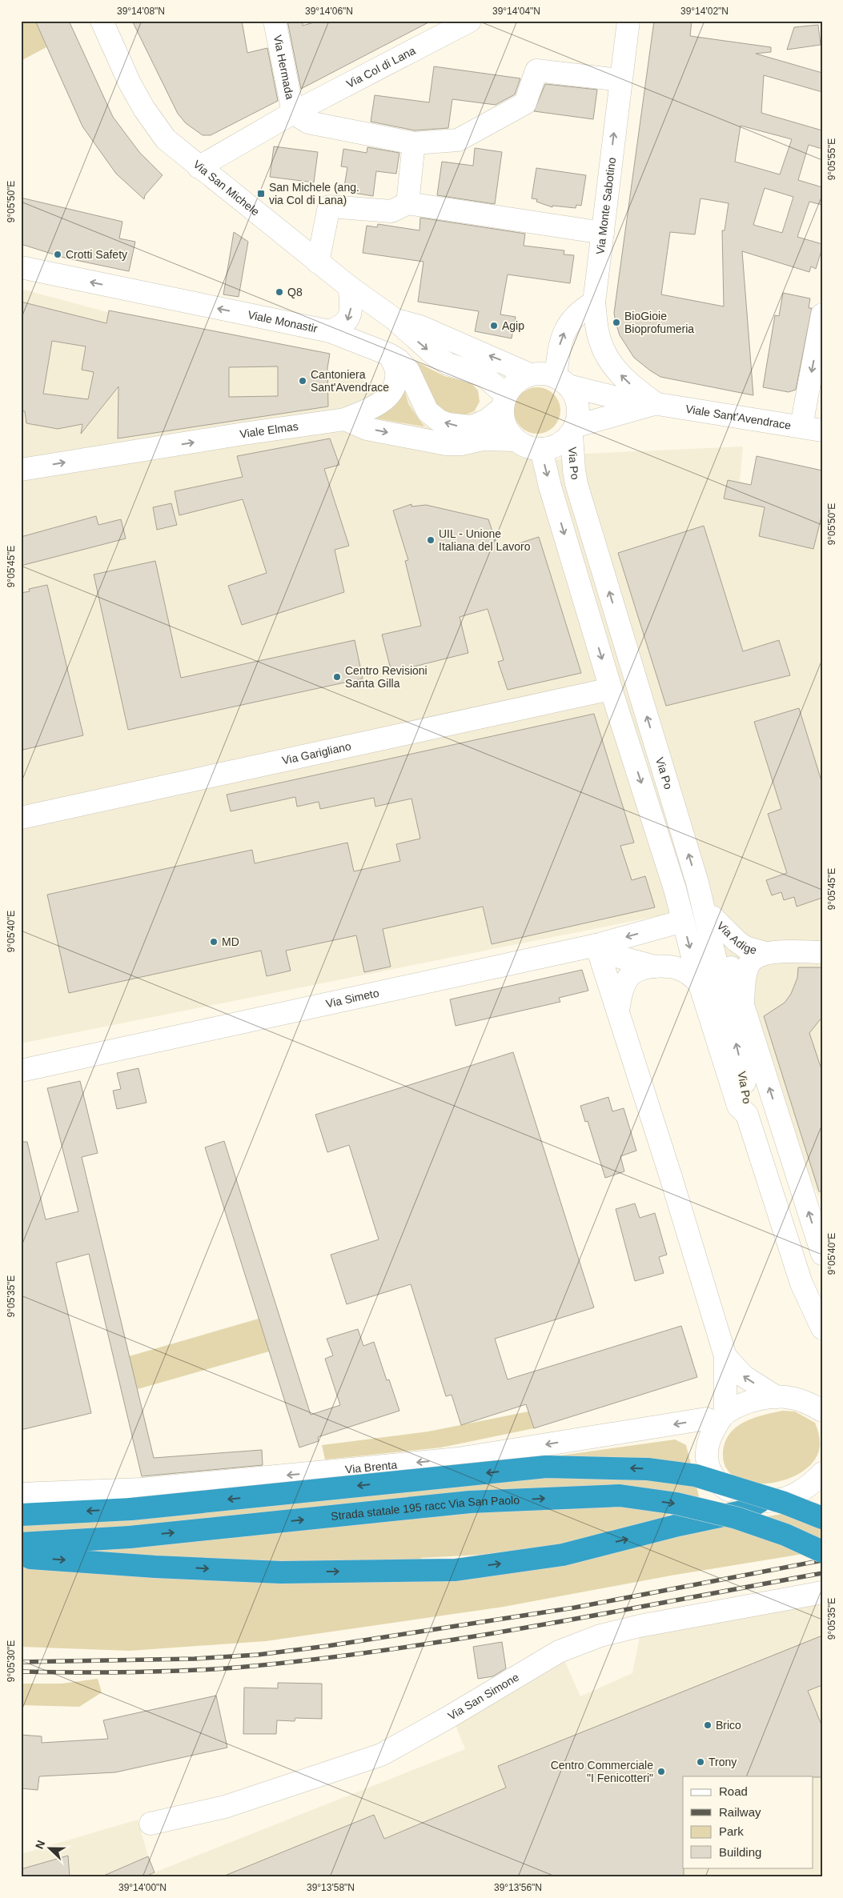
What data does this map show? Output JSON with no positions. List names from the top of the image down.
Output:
{
  "streets": {
    "highway": ["Strada statale 195 racc Via San Paolo"],
    "street": [
      "Via Hermada",
      "Via Col di Lana",
      "Via San Michele",
      "Via Monte Sabotino",
      "Viale Monastir",
      "Viale Sant'Avendrace",
      "Viale Elmas",
      "Via Po",
      "Via Garigliano",
      "Via Adige",
      "Via Simeto",
      "Via Brenta",
      "Via San Simone"
    ]
  },
  "crossings": [
    ["Via Hermada", "Via Col di Lana"],
    ["Via Col di Lana", "Via San Michele"],
    ["Via San Michele", "Viale Monastir"],
    ["Via San Michele", "Viale Sant'Avendrace"],
    ["Via San Michele", "Via Po"],
    ["Via Monte Sabotino", "Viale Sant'Avendrace"],
    ["Viale Monastir", "Viale Sant'Avendrace"],
    ["Viale Monastir", "Viale Elmas"],
    ["Viale Monastir", "Via Po"],
    ["Viale Sant'Avendrace", "Via Po"],
    ["Via Po", "Via Garigliano"],
    ["Via Po", "Via Simeto"]
  ],
  "one_way": ["Viale Elmas", "Via Brenta"],
  "places": {
    "transit": ["San Michele (ang. via Col di Lana)"],
    "other": [
      "Crotti Safety",
      "Q8",
      "BioGioie Bioprofumeria",
      "Agip",
      "Cantoniera Sant'Avendrace",
      "UIL - Unione Italiana del Lavoro",
      "Centro Revisioni Santa Gilla",
      "MD",
      "Brico",
      "Trony",
      "Centro Commerciale \"I Fenicotteri\""
    ]
  },
  "legend": [
    "Road",
    "Railway",
    "Park",
    "Building"
  ],
  "north": "left",
  "coordinates": [
    "39°14'08\"N",
    "39°14'06\"N",
    "39°14'04\"N",
    "39°14'02\"N",
    "9°05'55\"E",
    "9°05'50\"E",
    "9°05'45\"E",
    "9°05'40\"E",
    "9°05'35\"E",
    "9°05'30\"E",
    "39°14'00\"N",
    "39°13'58\"N",
    "39°13'56\"N"
  ]
}
